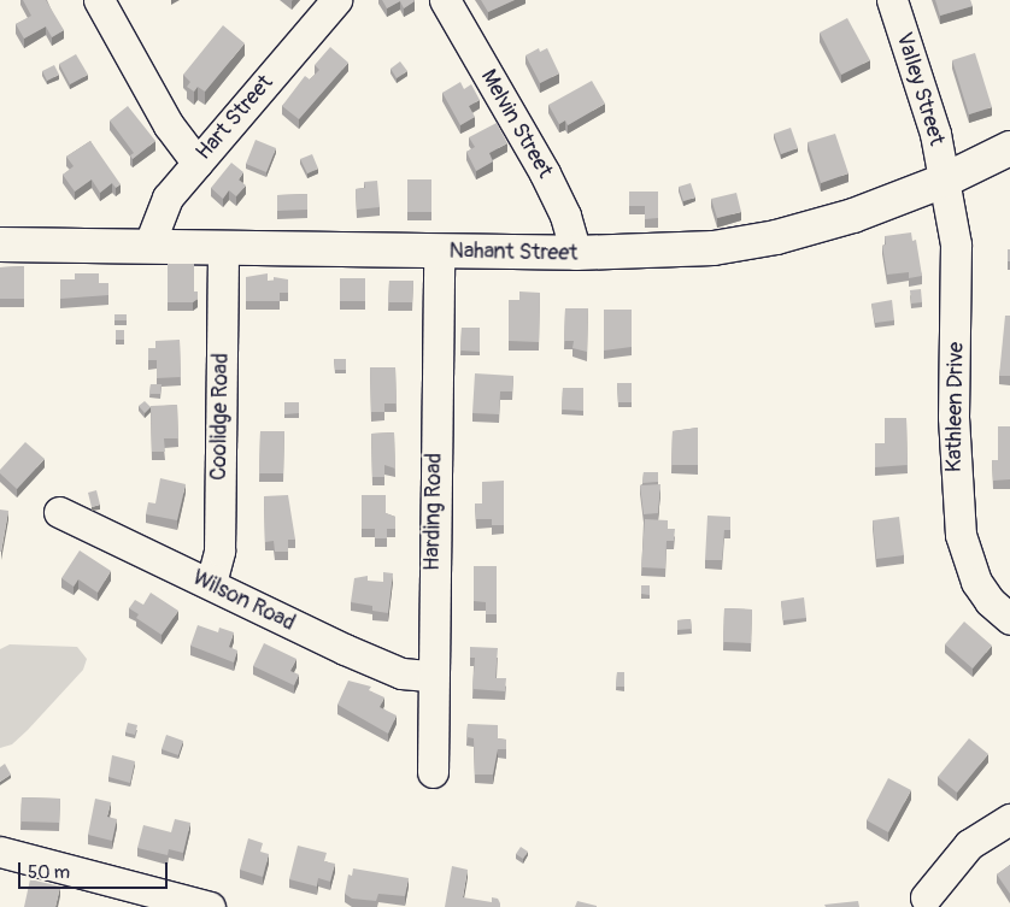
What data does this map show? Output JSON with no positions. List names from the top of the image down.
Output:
{
  "streets": {
    "main road": ["Nahant Street"],
    "street": [
      "Valley Street",
      "Hart Street",
      "Melvin Street",
      "Kathleen Drive",
      "Coolidge Road",
      "Harding Road",
      "Wilson Road"
    ]
  },
  "crossings": [
    ["Valley Street", "Nahant Street"],
    ["Valley Street", "Kathleen Drive"],
    ["Hart Street", "Nahant Street"],
    ["Melvin Street", "Nahant Street"],
    ["Nahant Street", "Kathleen Drive"],
    ["Nahant Street", "Coolidge Road"],
    ["Nahant Street", "Harding Road"],
    ["Coolidge Road", "Wilson Road"],
    ["Harding Road", "Wilson Road"]
  ],
  "scale_bar": "50 m"
}
